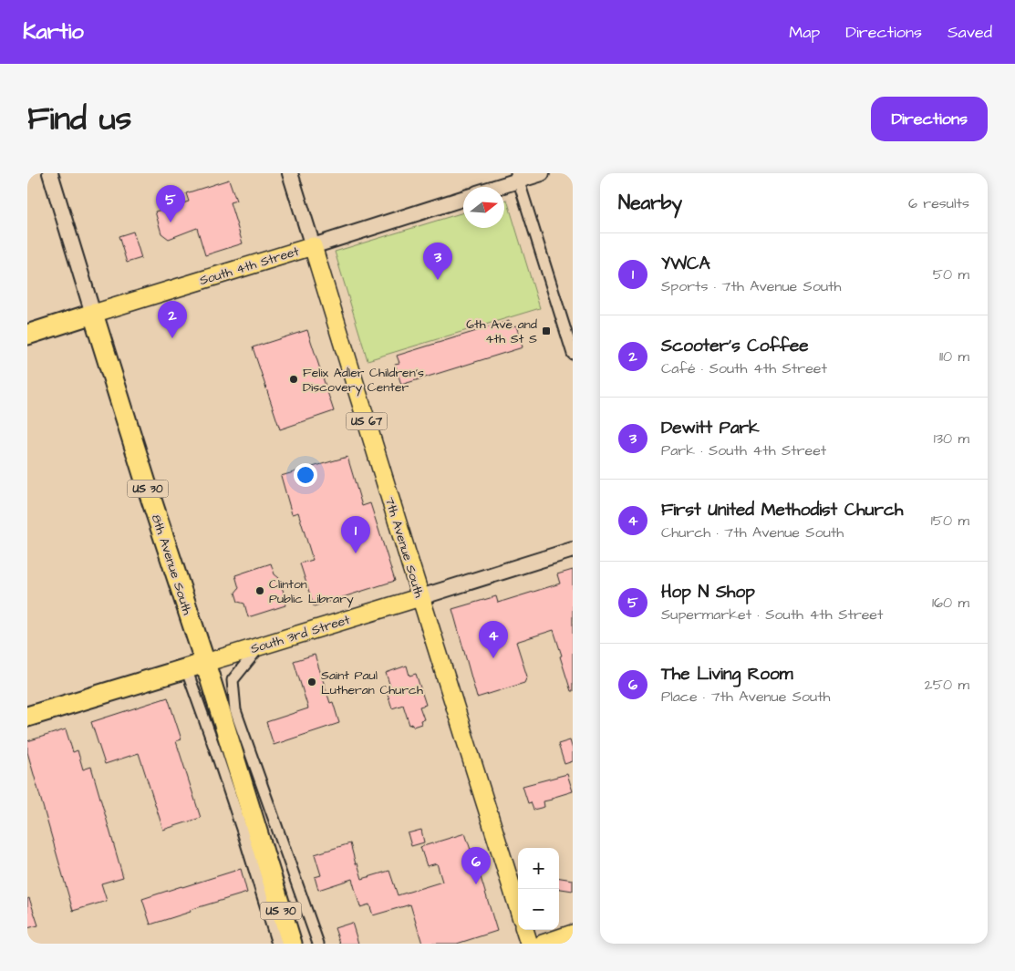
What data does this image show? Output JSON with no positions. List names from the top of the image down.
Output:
{
  "streets": {
    "highway": [
      "South 4th Street",
      "US 30",
      "8th Avenue South",
      "South 3rd Street"
    ],
    "main road": ["US 67", "7th Avenue South"]
  },
  "crossings": [
    ["South 4th Street", "7th Avenue South"],
    ["South 4th Street", "8th Avenue South"],
    ["7th Avenue South", "South 3rd Street"],
    ["8th Avenue South", "South 3rd Street"]
  ],
  "places": {
    "transit": ["6th Ave and 4th St S"],
    "other": ["Felix Adler Children's Discovery Center", "Clinton Public Library", "Saint Paul Lutheran Church"]
  },
  "north": "right",
  "page": {
    "header": "Kartio",
    "nav": ["Map", "Directions", "Saved"],
    "title": "Find us",
    "buttons": "Directions",
    "heading": ["Nearby", "6 results"],
    "pins": [
      "5",
      "3",
      "2",
      "1",
      "4",
      "6"
    ],
    "list": [
      {
        "mark": "1",
        "name": "YWCA",
        "note": "Sports · 7th Avenue South",
        "value": "50 m"
      },
      {
        "mark": "2",
        "name": "Scooter's Coffee",
        "note": "Café · South 4th Street",
        "value": "110 m"
      },
      {
        "mark": "3",
        "name": "Dewitt Park",
        "note": "Park · South 4th Street",
        "value": "130 m"
      },
      {
        "mark": "4",
        "name": "First United Methodist Church",
        "note": "Church · 7th Avenue South",
        "value": "150 m"
      },
      {
        "mark": "5",
        "name": "Hop N Shop",
        "note": "Supermarket · South 4th Street",
        "value": "160 m"
      },
      {
        "mark": "6",
        "name": "The Living Room",
        "note": "Place · 7th Avenue South",
        "value": "250 m"
      }
    ],
    "map_buttons": ["+", "−"]
  }
}
